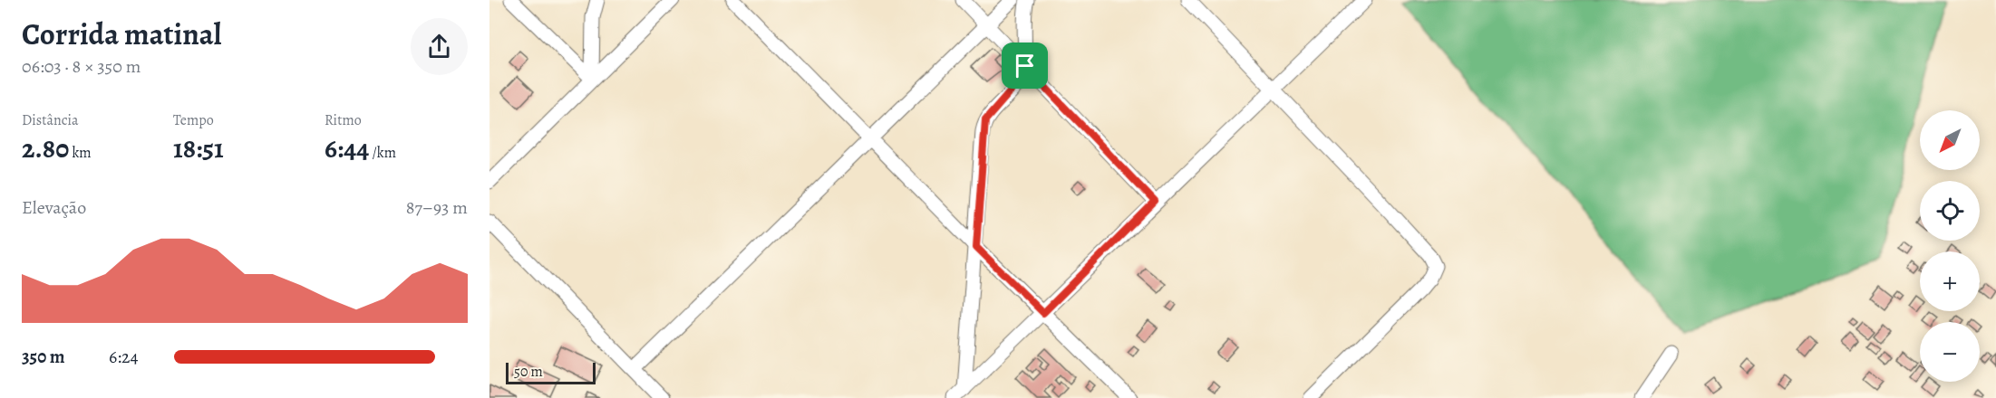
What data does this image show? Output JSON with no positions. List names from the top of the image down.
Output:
{
  "scale_bar": "50 m",
  "north": "bottom left",
  "page": {
    "heading": ["Corrida matinal", "06:03 · 8 × 350 m"],
    "stats": [
      ["Distância", "2.80 km"],
      ["Tempo", "18:51"],
      ["Ritmo", "6:44 /km"]
    ],
    "map_buttons": ["+", "−"],
    "chart": ["Elevação", "87–93 m"],
    "list": [
      {
        "name": "350 m",
        "note": "6:24"
      }
    ],
    "scale": "50 m"
  }
}
